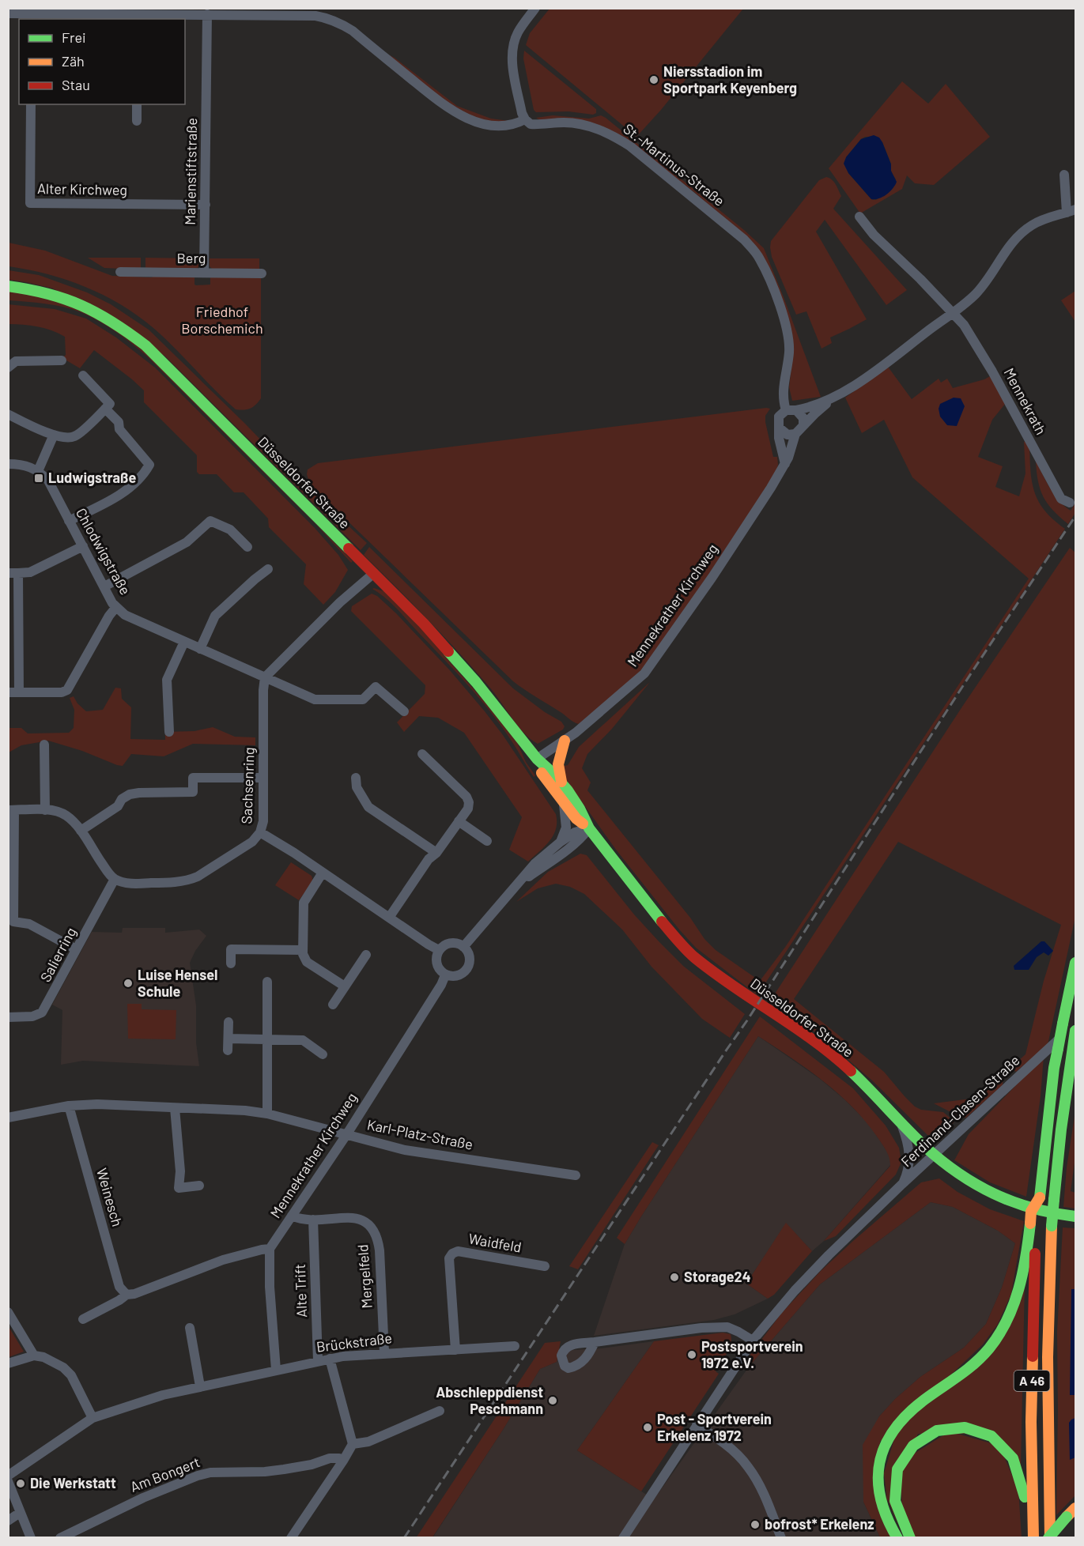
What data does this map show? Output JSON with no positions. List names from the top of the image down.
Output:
{
  "streets": {
    "main road": ["Düsseldorfer Straße", "A 46"],
    "street": [
      "St.-Martinus-Straße",
      "Marienstiftstraße",
      "Alter Kirchweg",
      "Berg",
      "Mennekrath",
      "Chlodwigstraße",
      "Mennekrather Kirchweg",
      "Sachsenring",
      "Salierring",
      "Ferdinand-Clasen-Straße",
      "Karl-Platz-Straße",
      "Weinesch",
      "Waidfeld",
      "Mergelfeld",
      "Alte Trift",
      "Brückstraße",
      "Am Bongert"
    ]
  },
  "crossings": [
    ["St.-Martinus-Straße", "Marienstiftstraße"],
    ["St.-Martinus-Straße", "Mennekrather Kirchweg"],
    ["Marienstiftstraße", "Alter Kirchweg"],
    ["Marienstiftstraße", "Berg"],
    ["Düsseldorfer Straße", "Mennekrather Kirchweg"],
    ["Düsseldorfer Straße", "Ferdinand-Clasen-Straße"],
    ["Chlodwigstraße", "Sachsenring"],
    ["Mennekrather Kirchweg", "Sachsenring"],
    ["Mennekrather Kirchweg", "Karl-Platz-Straße"],
    ["Mennekrather Kirchweg", "Mergelfeld"],
    ["Karl-Platz-Straße", "Weinesch"],
    ["Waidfeld", "Brückstraße"],
    ["Mergelfeld", "Alte Trift"],
    ["Mergelfeld", "Brückstraße"],
    ["Alte Trift", "Brückstraße"]
  ],
  "parks": ["Friedhof Borschemich"],
  "places": {
    "other": [
      "Niersstadion im Sportpark Keyenberg",
      "Luise Hensel Schule",
      "Storage24",
      "Postsportverein 1972 e.V.",
      "Abschleppdienst Peschmann",
      "Post - Sportverein Erkelenz 1972",
      "Die Werkstatt",
      "bofrost* Erkelenz"
    ],
    "transit": ["Ludwigstraße"]
  },
  "legend": ["Frei", "Zäh", "Stau"]
}
